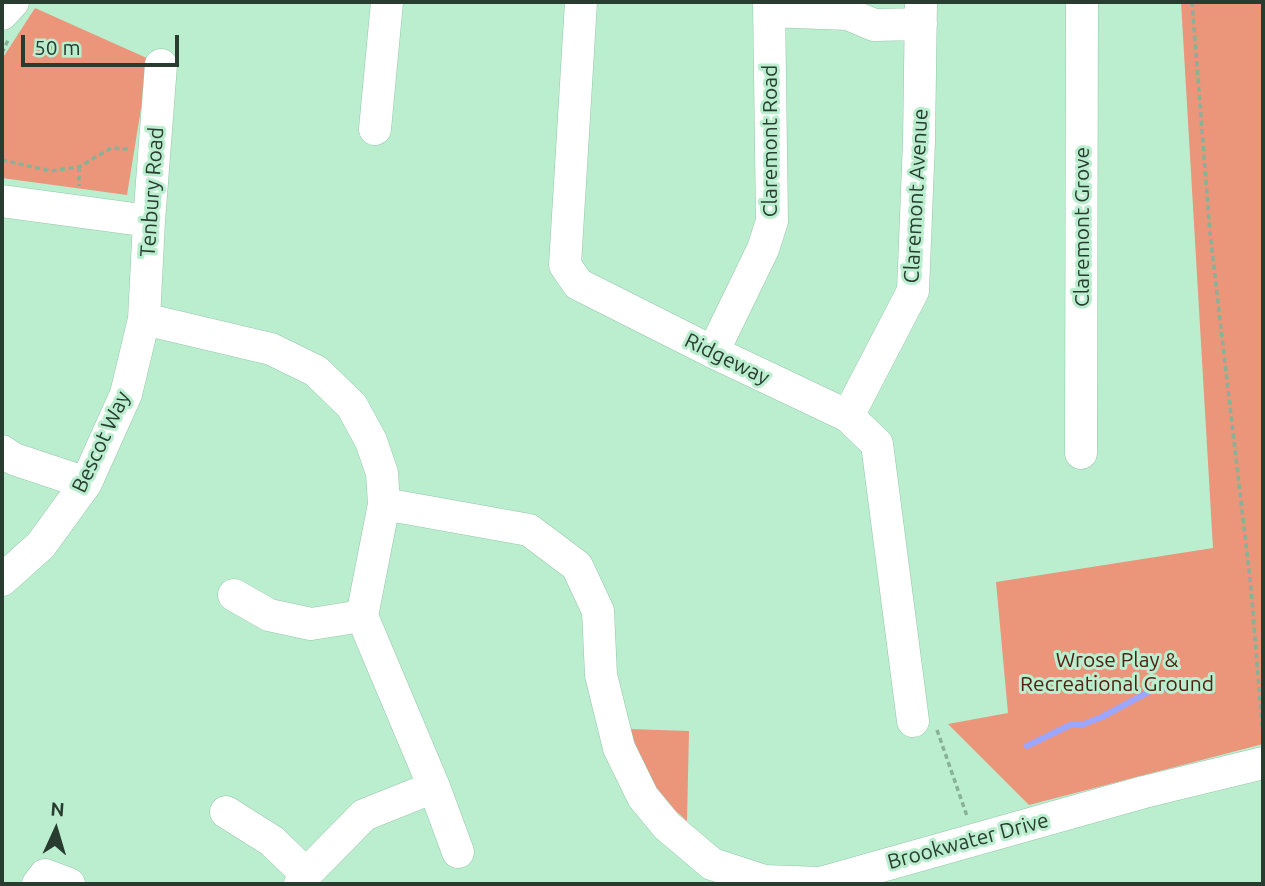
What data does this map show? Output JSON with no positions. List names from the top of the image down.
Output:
{
  "streets": {
    "street": [
      "Claremont Road",
      "Tenbury Road",
      "Claremont Avenue",
      "Claremont Grove",
      "Ridgeway",
      "Bescot Way",
      "Brookwater Drive"
    ]
  },
  "crossings": [
    ["Claremont Road", "Ridgeway"],
    ["Tenbury Road", "Bescot Way"],
    ["Claremont Avenue", "Ridgeway"]
  ],
  "parks": ["Wrose Play & Recreational Ground"],
  "scale_bar": "50 m",
  "north": "top"
}
